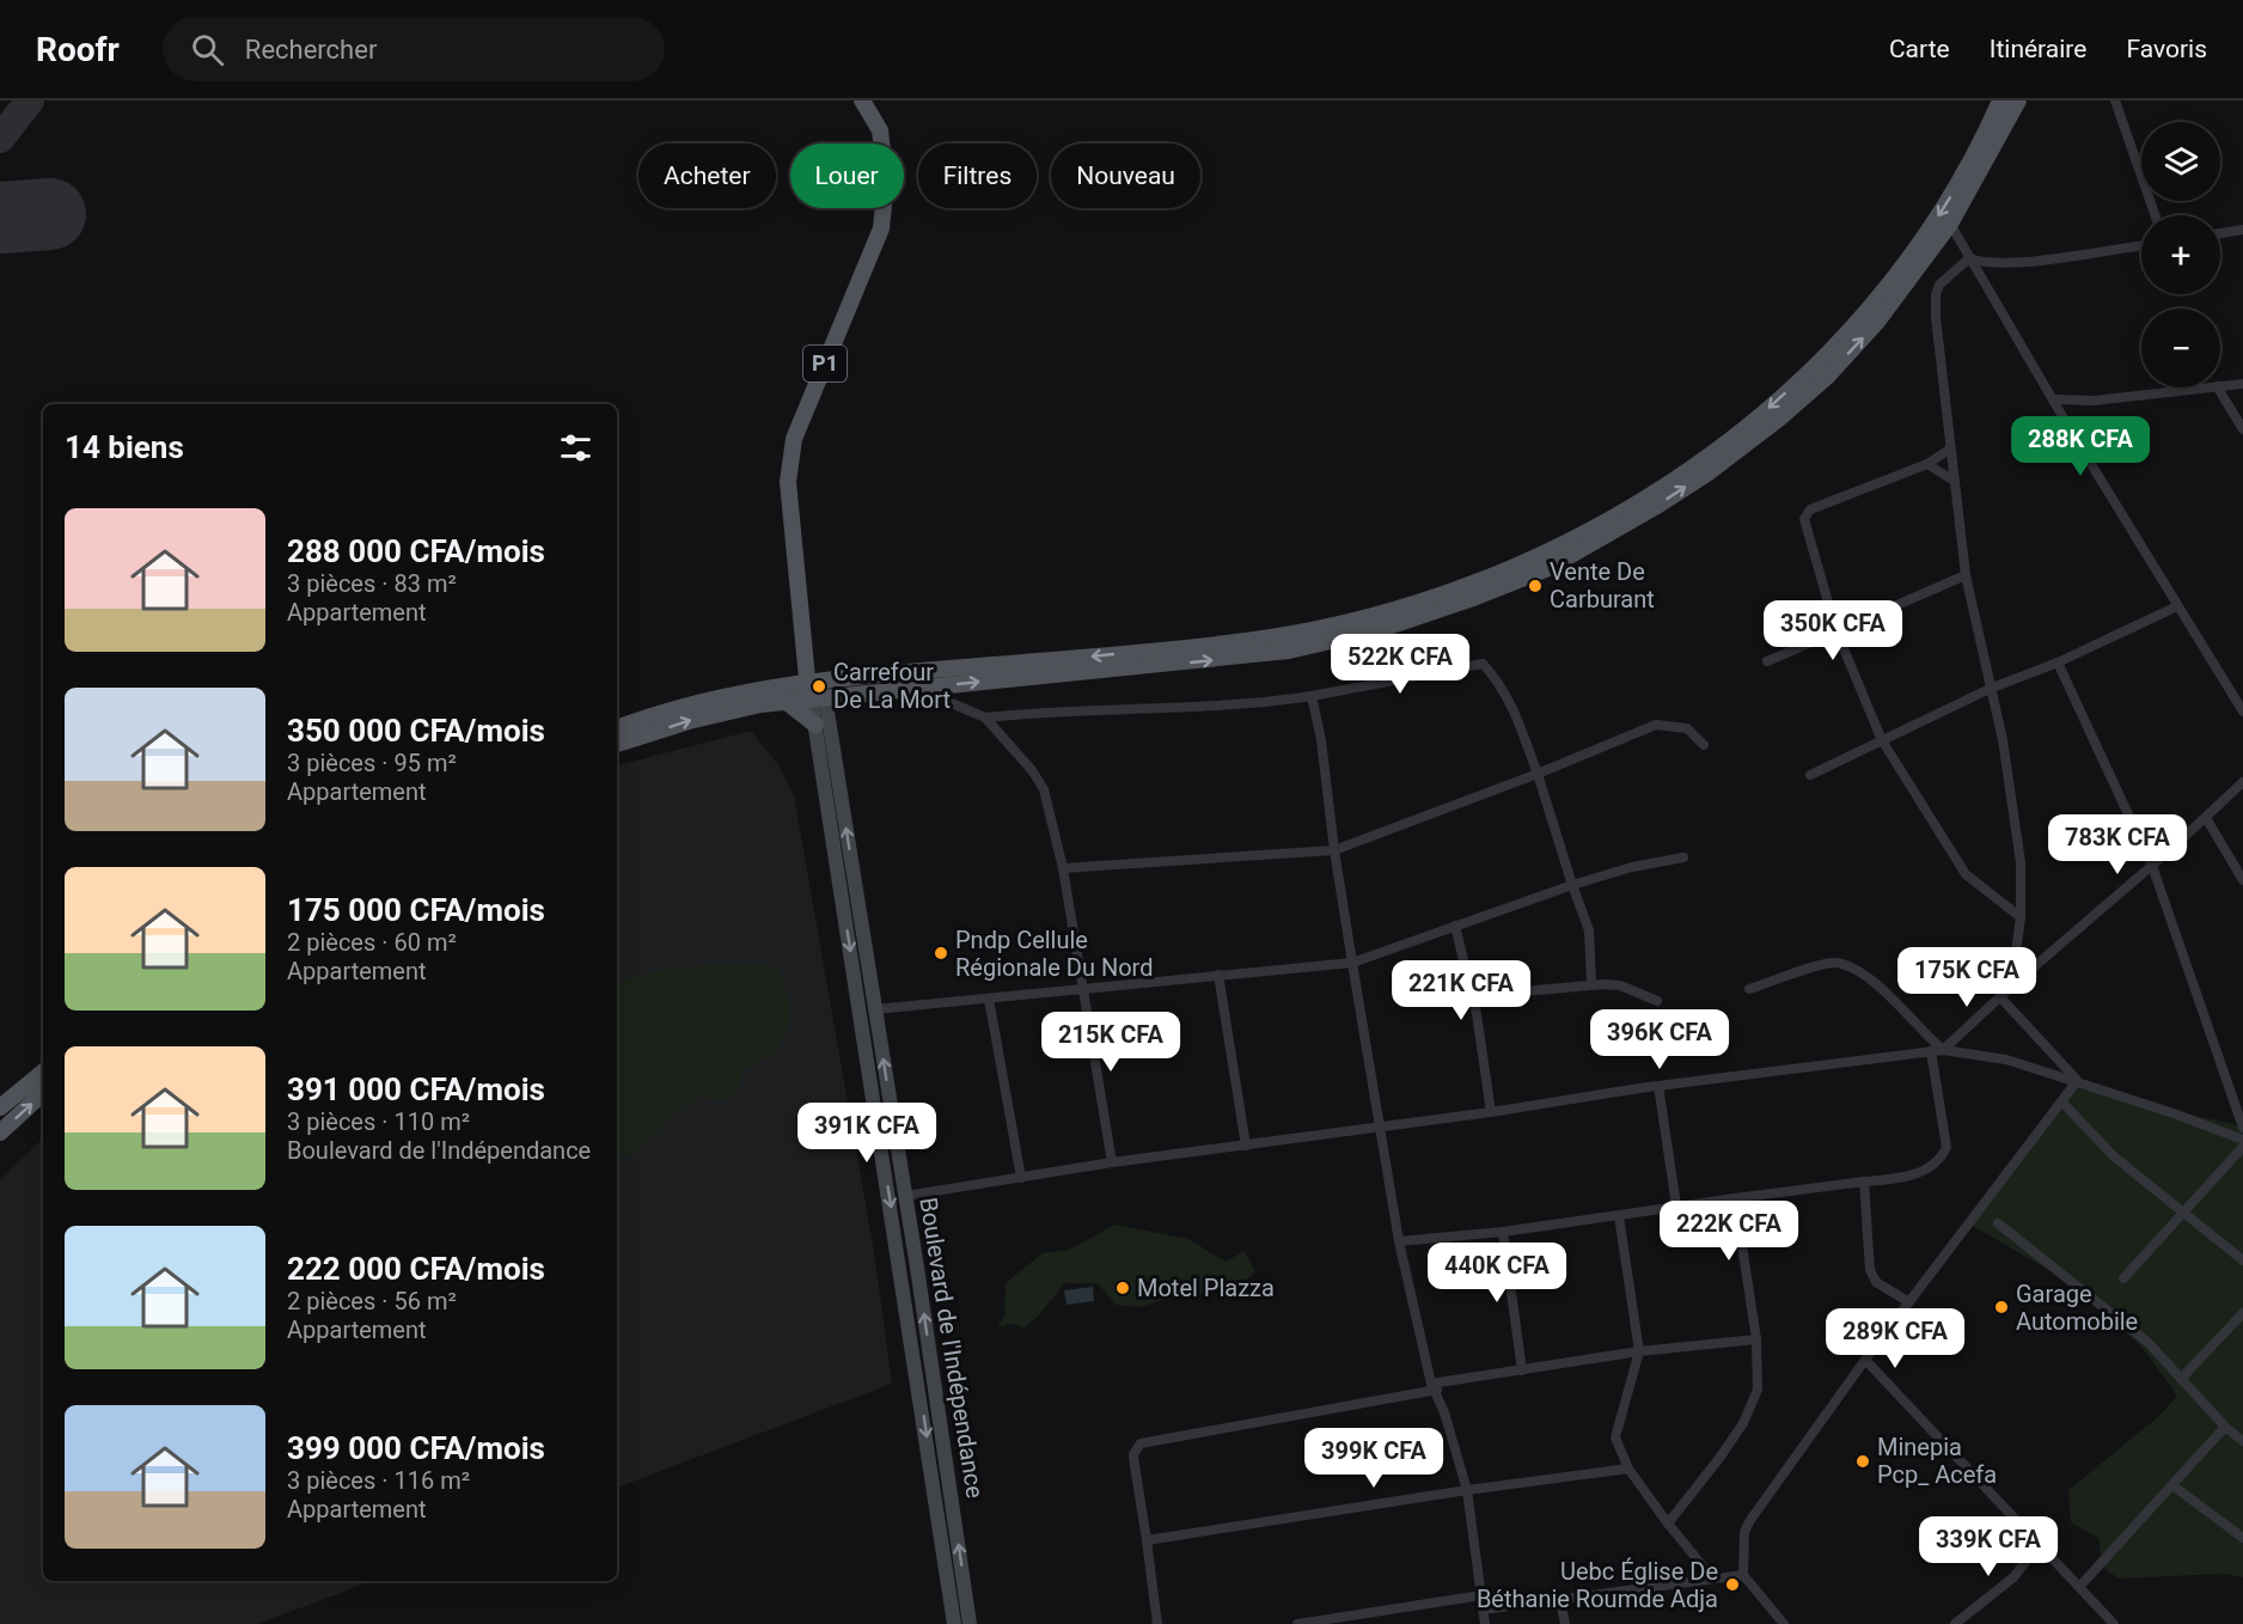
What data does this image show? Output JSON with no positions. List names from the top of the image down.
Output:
{
  "streets": {
    "main road": ["P1", "Boulevard de l'Indépendance"]
  },
  "places": [
    "Vente De Carburant",
    "Carrefour De La Mort",
    "Pndp Cellule Régionale Du Nord",
    "Motel Plazza",
    "Garage Automobile",
    "Minepia Pcp_ Acefa",
    "Uebc Église De Béthanie Roumde Adja"
  ],
  "page": {
    "header": "Roofr",
    "search": "Rechercher",
    "nav": ["Carte", "Itinéraire", "Favoris"],
    "map_buttons": ["+", "−"],
    "chip": [
      "Acheter",
      "Louer",
      "Filtres",
      "Nouveau"
    ],
    "heading": "14 biens",
    "price": [
      "288K CFA",
      "350K CFA",
      "522K CFA",
      "783K CFA",
      "175K CFA",
      "221K CFA",
      "396K CFA",
      "215K CFA",
      "391K CFA",
      "222K CFA",
      "440K CFA",
      "289K CFA",
      "399K CFA",
      "339K CFA"
    ],
    "list": [
      {
        "name": "288 000 CFA/mois",
        "note": "3 pièces · 83 m² · Appartement"
      },
      {
        "name": "350 000 CFA/mois",
        "note": "3 pièces · 95 m² · Appartement"
      },
      {
        "name": "175 000 CFA/mois",
        "note": "2 pièces · 60 m² · Appartement"
      },
      {
        "name": "391 000 CFA/mois",
        "note": "3 pièces · 110 m² · Boulevard de l'Indépendance"
      },
      {
        "name": "222 000 CFA/mois",
        "note": "2 pièces · 56 m² · Appartement"
      },
      {
        "name": "399 000 CFA/mois",
        "note": "3 pièces · 116 m² · Appartement"
      }
    ]
  }
}
